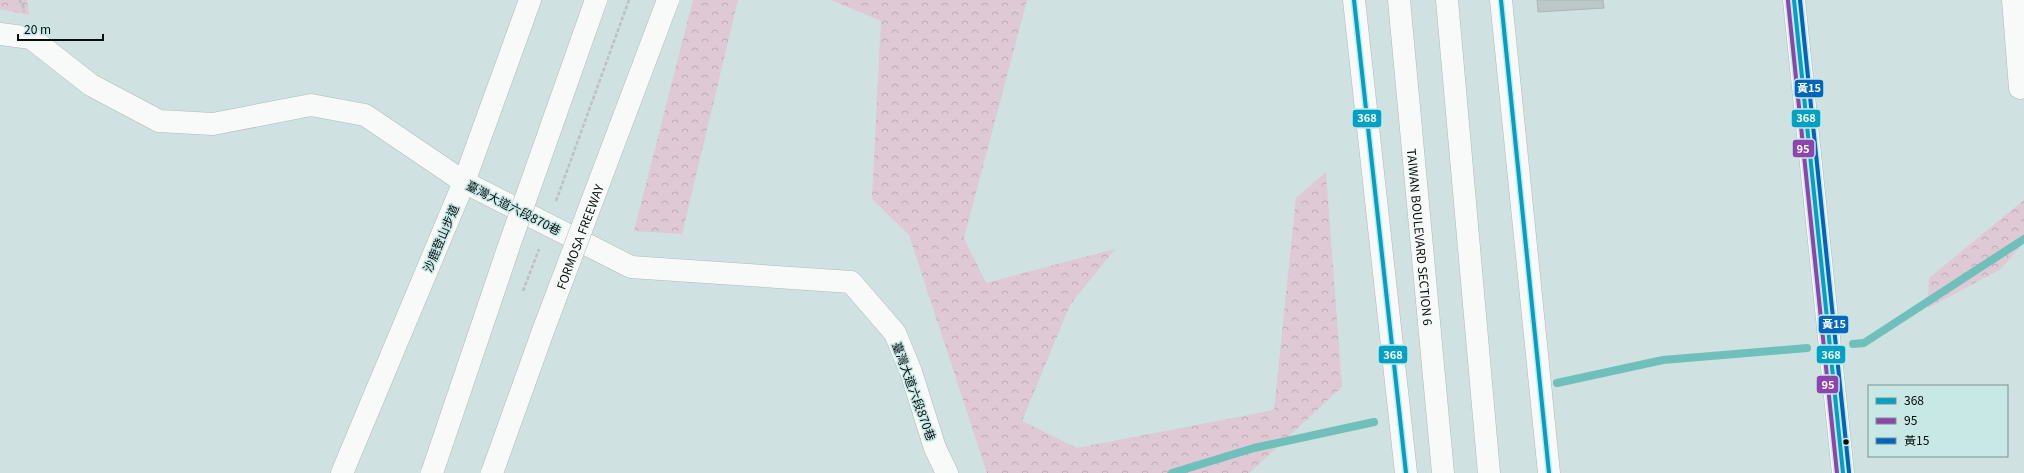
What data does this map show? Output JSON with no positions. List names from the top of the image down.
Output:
{
  "streets": {
    "main road": [
      "臺灣大道六段870巷",
      "FORMOSA FREEWAY",
      "TAIWAN BOULEVARD SECTION 6",
      "沙鹿登山步道"
    ]
  },
  "crossings": [
    ["臺灣大道六段870巷", "沙鹿登山步道"]
  ],
  "lines": ["transit line 368", "transit line 黃15", "transit line 95"],
  "legend": ["368", "95", "黃15"],
  "scale_bar": "20 m"
}
